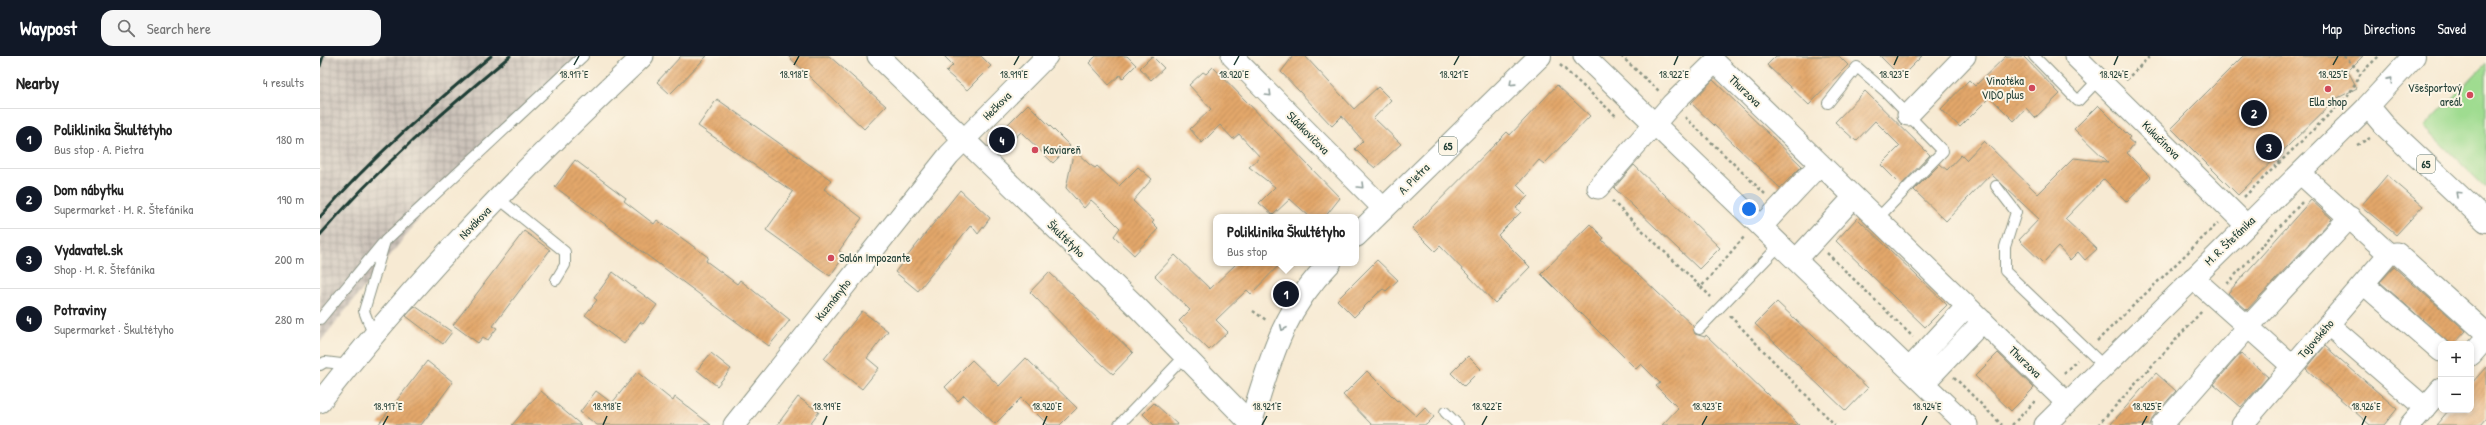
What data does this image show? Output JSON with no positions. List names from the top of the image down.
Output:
{
  "streets": {
    "main road": ["65", "A. Pietra", "M. R. Štefánika"],
    "street": [
      "Thurzova",
      "Hečkova",
      "Sládkovičova",
      "Kukučínova",
      "Novákova",
      "Škultétyho",
      "Kuzmányho",
      "Tajovského"
    ]
  },
  "crossings": [
    ["Thurzova", "M. R. Štefánika"],
    ["Hečkova", "Škultétyho"],
    ["Hečkova", "Kuzmányho"],
    ["Sládkovičova", "A. Pietra"],
    ["Kukučínova", "M. R. Štefánika"],
    ["65", "M. R. Štefánika"],
    ["Škultétyho", "Kuzmányho"]
  ],
  "one_way": ["Sládkovičova", "A. Pietra"],
  "places": [
    "Vinotéka VIDO plus",
    "Ella shop",
    "Všešportový areál",
    "Kaviareň",
    "Salón Impozante"
  ],
  "page": {
    "header": "Waypost",
    "search": "Search here",
    "nav": ["Map", "Directions", "Saved"],
    "heading": ["Nearby", "4 results"],
    "pins": [
      "2",
      "4",
      "3",
      "1"
    ],
    "list": [
      {
        "mark": "1",
        "name": "Poliklinika Škultétyho",
        "note": "Bus stop · A. Pietra",
        "value": "180 m"
      },
      {
        "mark": "2",
        "name": "Dom nábytku",
        "note": "Supermarket · M. R. Štefánika",
        "value": "190 m"
      },
      {
        "mark": "3",
        "name": "Vydavatel.sk",
        "note": "Shop · M. R. Štefánika",
        "value": "200 m"
      },
      {
        "mark": "4",
        "name": "Potraviny",
        "note": "Supermarket · Škultétyho",
        "value": "280 m"
      }
    ],
    "popup": ["Poliklinika Škultétyho", "Bus stop"],
    "map_buttons": ["+", "−"]
  },
  "coordinates": [
    "18.917°E",
    "18.918°E",
    "18.919°E",
    "18.920°E",
    "18.921°E",
    "18.922°E",
    "18.923°E",
    "18.924°E",
    "18.925°E",
    "18.926°E"
  ]
}
